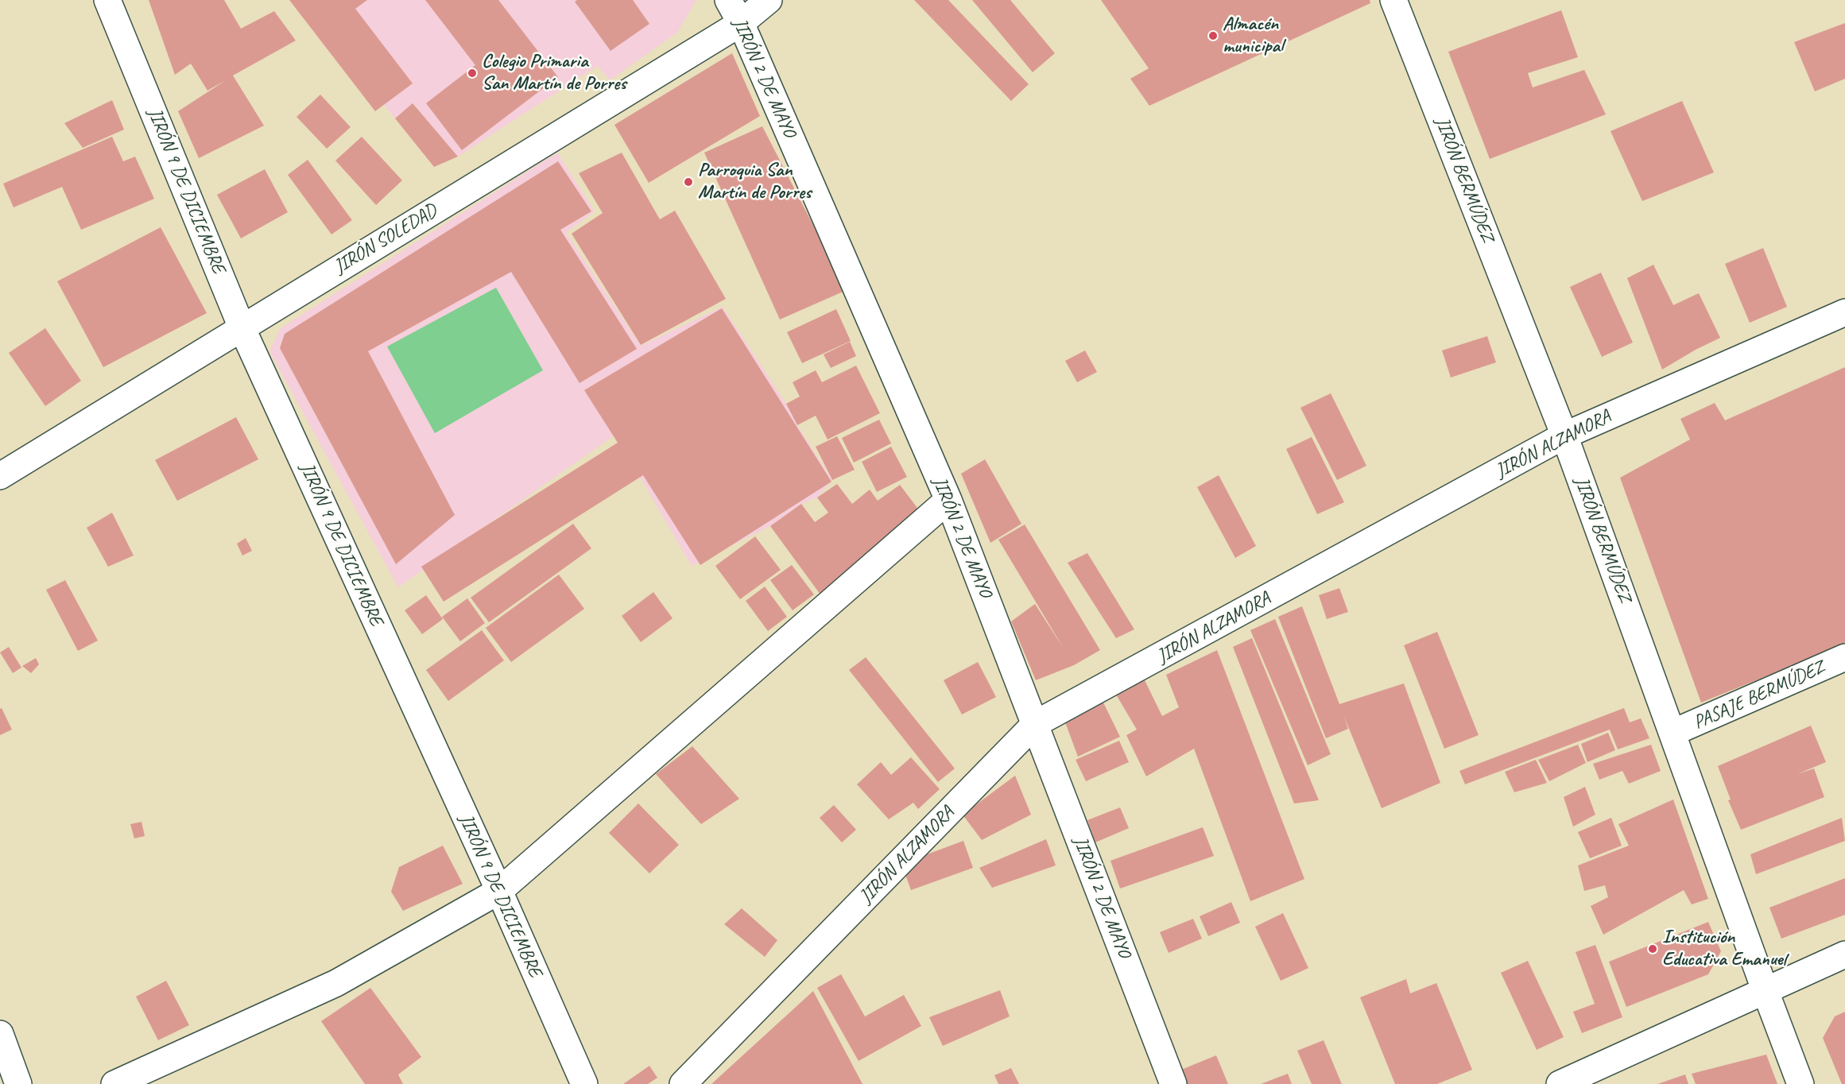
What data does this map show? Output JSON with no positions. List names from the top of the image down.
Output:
{
  "streets": {
    "street": [
      "JIRÓN 2 DE MAYO",
      "JIRÓN BERMÚDEZ",
      "JIRÓN 9 DE DICIEMBRE",
      "JIRÓN SOLEDAD",
      "JIRÓN ALZAMORA",
      "PASAJE BERMÚDEZ"
    ]
  },
  "crossings": [
    ["JIRÓN 2 DE MAYO", "JIRÓN SOLEDAD"],
    ["JIRÓN 2 DE MAYO", "JIRÓN ALZAMORA"],
    ["JIRÓN BERMÚDEZ", "JIRÓN ALZAMORA"],
    ["JIRÓN BERMÚDEZ", "PASAJE BERMÚDEZ"],
    ["JIRÓN 9 DE DICIEMBRE", "JIRÓN SOLEDAD"]
  ],
  "places": [
    "Almacén municipal",
    "Colegio Primaria San Martín de Porres",
    "Parroquia San Martín de Porres",
    "Institución Educativa Emanuel"
  ]
}
